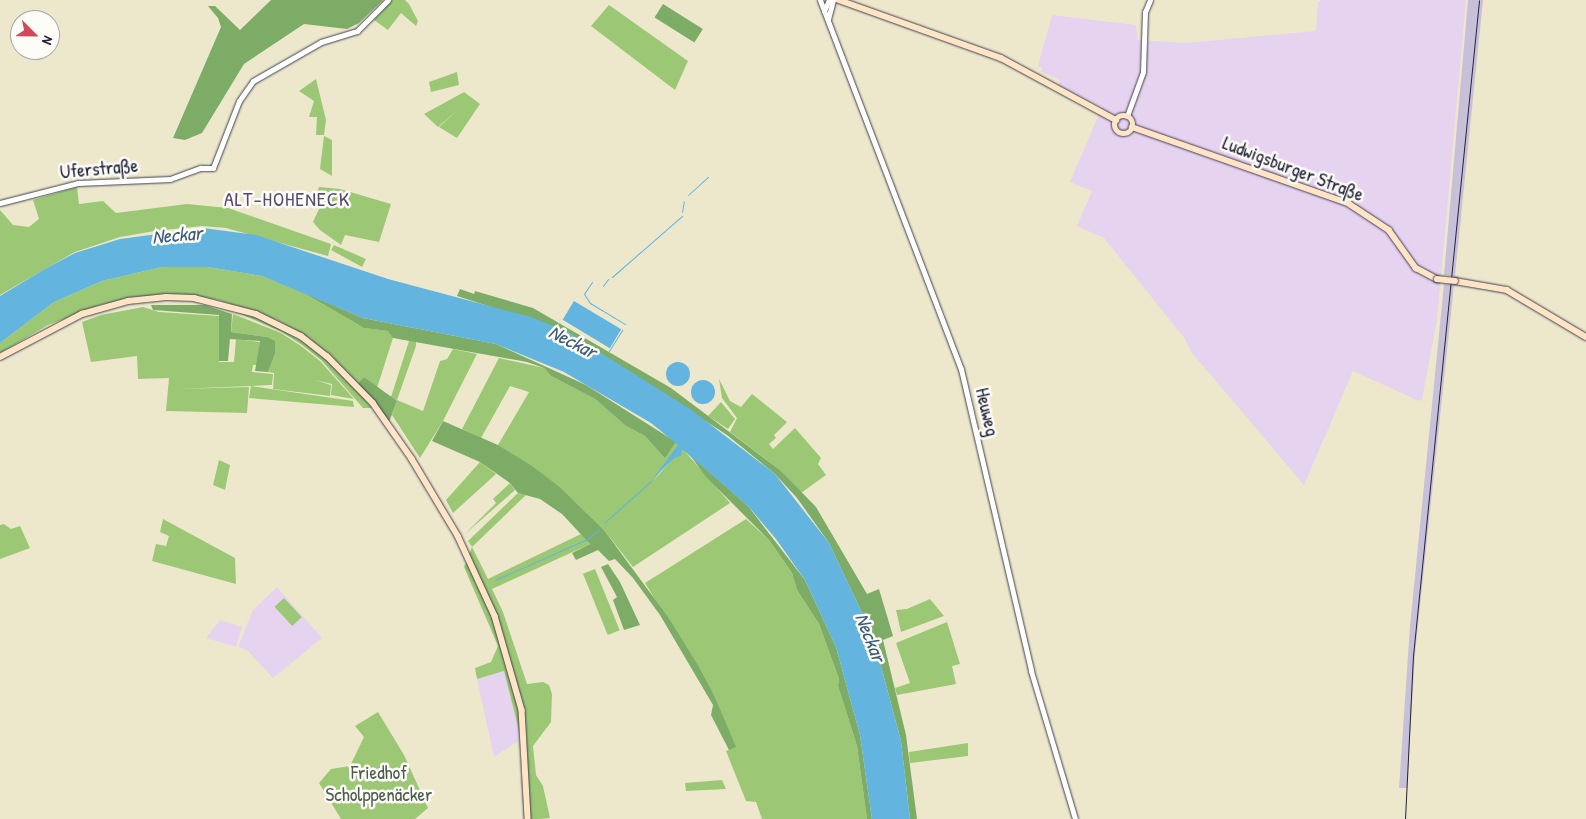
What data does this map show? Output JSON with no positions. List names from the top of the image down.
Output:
{
  "streets": {
    "main road": ["Ludwigsburger Straße"],
    "street": ["Uferstraße", "Heuweg"]
  },
  "districts": ["ALT-HOHENECK"],
  "water": ["Neckar"],
  "parks": ["Friedhof Scholppenäcker"],
  "north": "bottom right"
}
